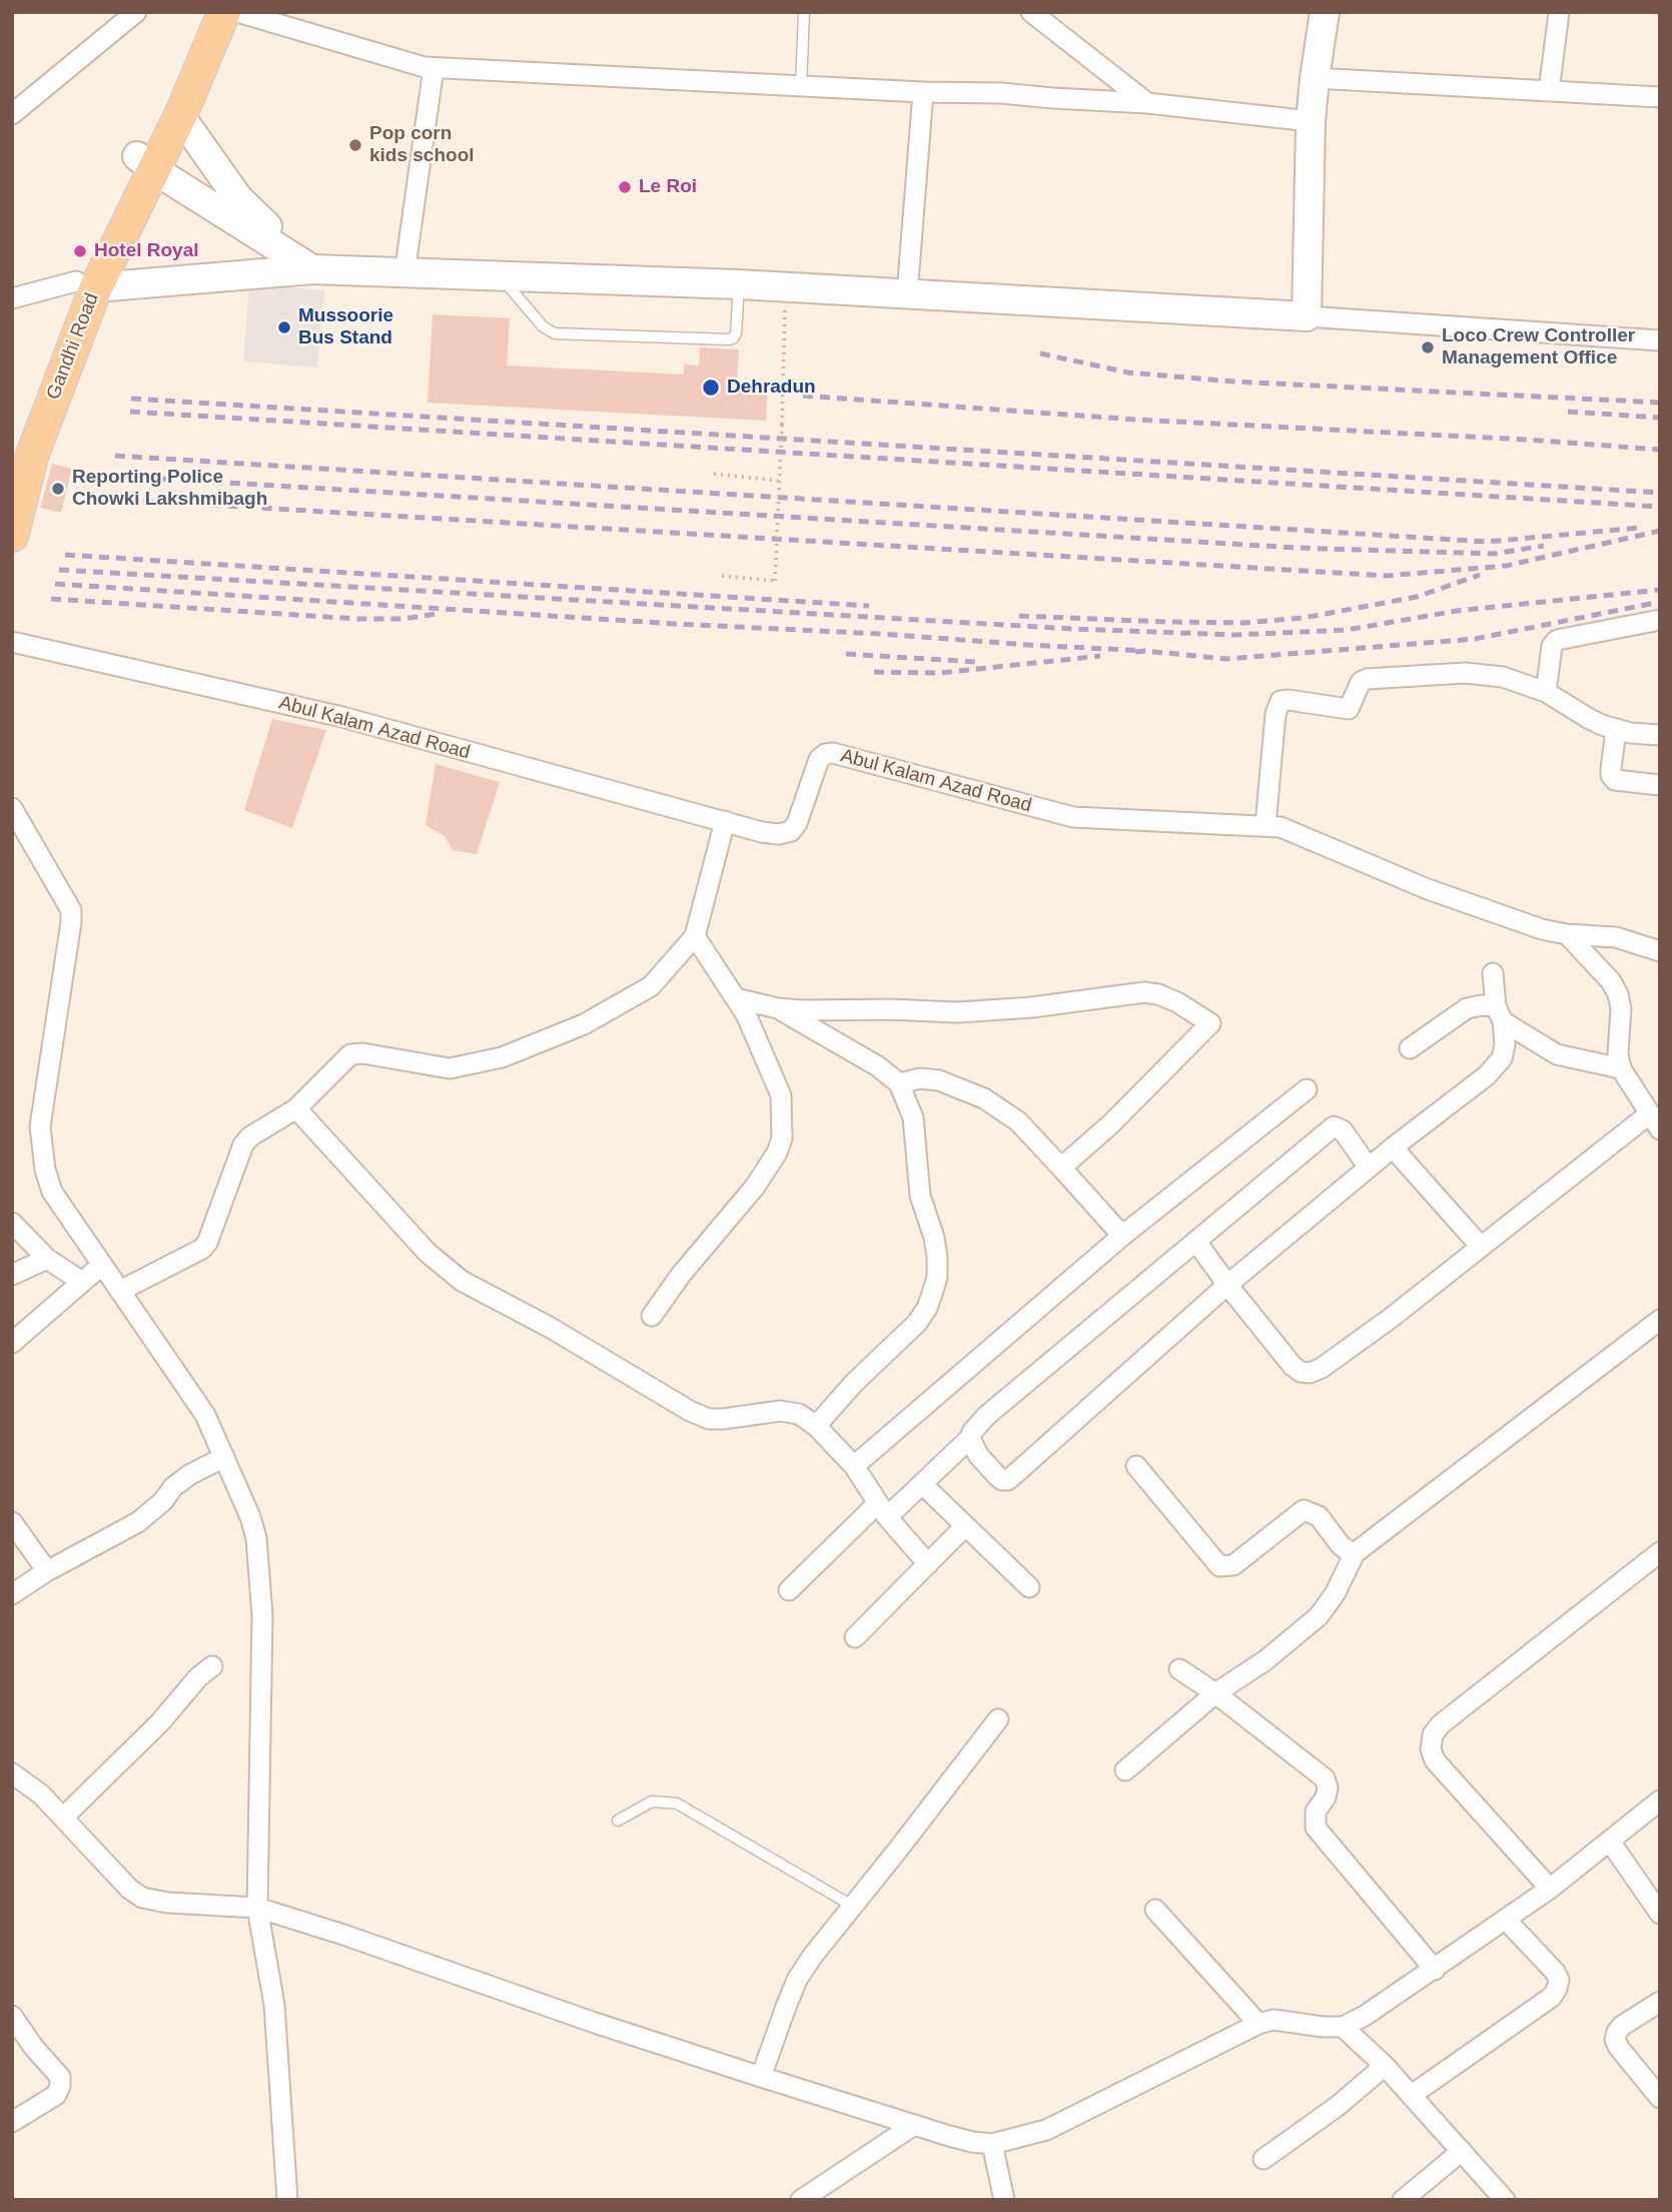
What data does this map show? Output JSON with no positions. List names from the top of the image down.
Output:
{
  "streets": {
    "main road": ["Gandhi Road"],
    "street": ["Abul Kalam Azad Road"]
  },
  "places": [
    "Pop corn kids school",
    "Le Roi",
    "Hotel Royal",
    "Mussoorie Bus Stand",
    "Loco Crew Controller Management Office",
    "Dehradun",
    "Reporting Police Chowki Lakshmibagh"
  ]
}
